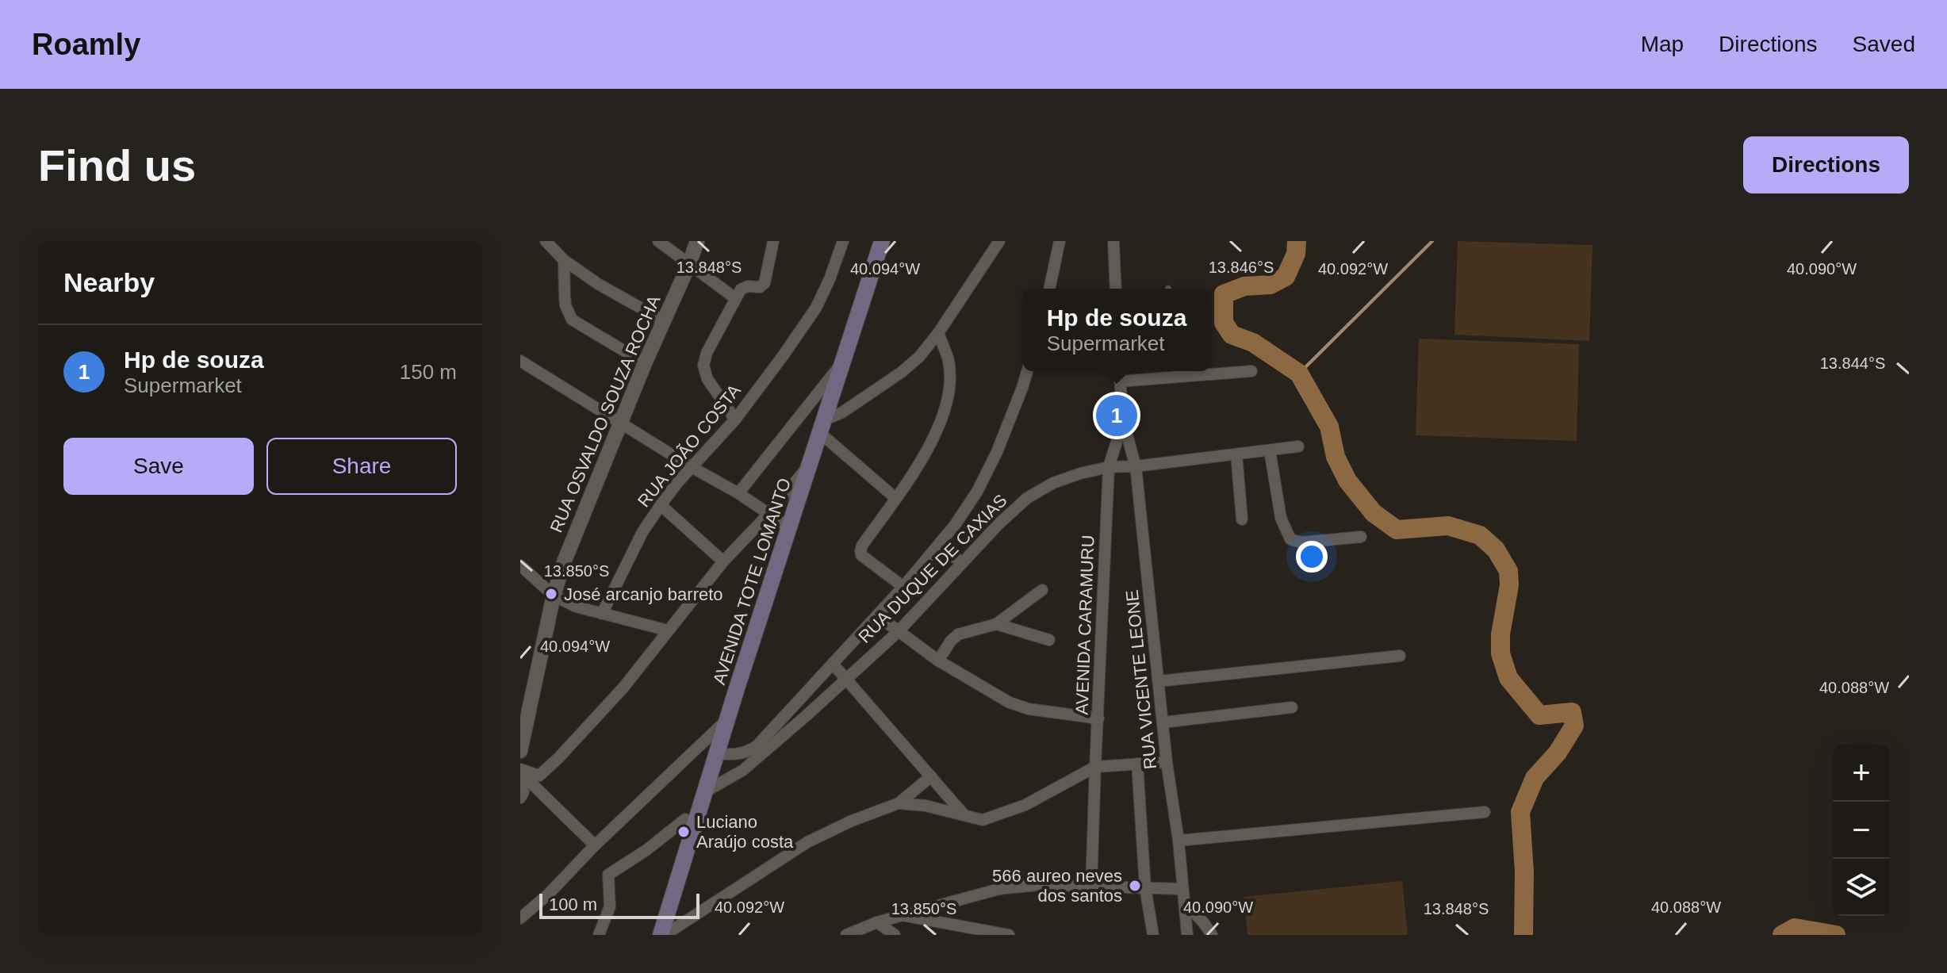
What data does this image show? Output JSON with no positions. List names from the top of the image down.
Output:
{
  "streets": {
    "main road": ["AVENIDA TOTE LOMANTO"],
    "street": [
      "RUA OSVALDO SOUZA ROCHA",
      "RUA JOÃO COSTA",
      "RUA DUQUE DE CAXIAS",
      "AVENIDA CARAMURU",
      "RUA VICENTE LEONE"
    ]
  },
  "crossings": [
    ["RUA DUQUE DE CAXIAS", "AVENIDA TOTE LOMANTO"],
    ["RUA DUQUE DE CAXIAS", "AVENIDA CARAMURU"],
    ["RUA DUQUE DE CAXIAS", "RUA VICENTE LEONE"],
    ["AVENIDA CARAMURU", "RUA VICENTE LEONE"]
  ],
  "places": ["José arcanjo barreto", "Luciano Araújo costa", "566 aureo neves dos santos"],
  "scale_bar": "100 m",
  "page": {
    "header": "Roamly",
    "nav": ["Map", "Directions", "Saved"],
    "buttons": [
      "Directions",
      ["Save", "Share"]
    ],
    "title": "Find us",
    "heading": "Nearby",
    "popup": ["Hp de souza", "Supermarket"],
    "list": [
      {
        "mark": "1",
        "name": "Hp de souza",
        "note": "Supermarket",
        "value": "150 m"
      }
    ],
    "pins": "1",
    "map_buttons": ["+", "−"],
    "scale": "100 m"
  },
  "coordinates": [
    "13.848°S",
    "13.846°S",
    "40.094°W",
    "40.092°W",
    "40.090°W",
    "13.844°S",
    "13.850°S",
    "40.088°W"
  ]
}
